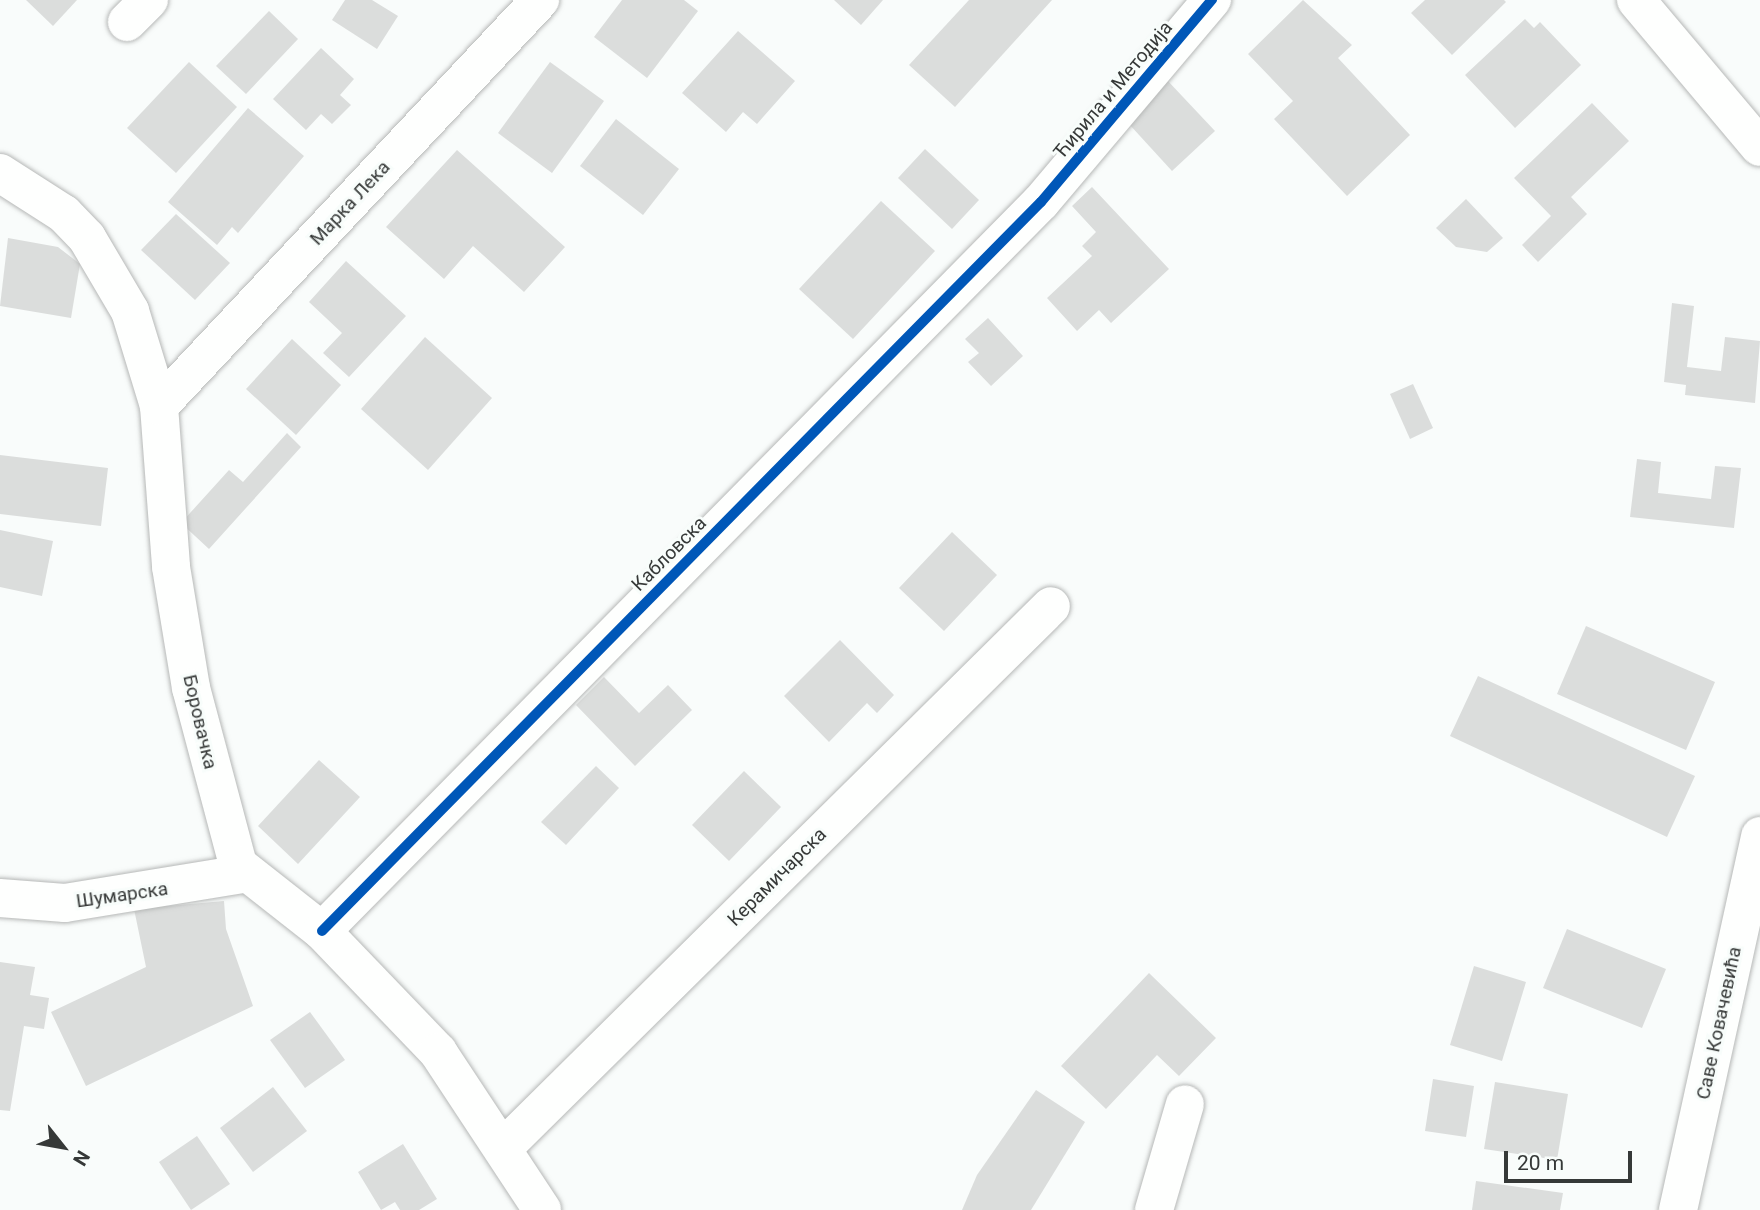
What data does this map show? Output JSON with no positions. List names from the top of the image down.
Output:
{
  "streets": {
    "street": [
      "Ћирила и Методија",
      "Марка Лека",
      "Кабловска",
      "Боровачка",
      "Керамичарска",
      "Шумарска",
      "Саве Ковачевића"
    ]
  },
  "crossings": [
    ["Ћирила и Методија", "Кабловска"],
    ["Марка Лека", "Боровачка"],
    ["Боровачка", "Шумарска"]
  ],
  "scale_bar": "20 m",
  "north": "bottom right"
}
